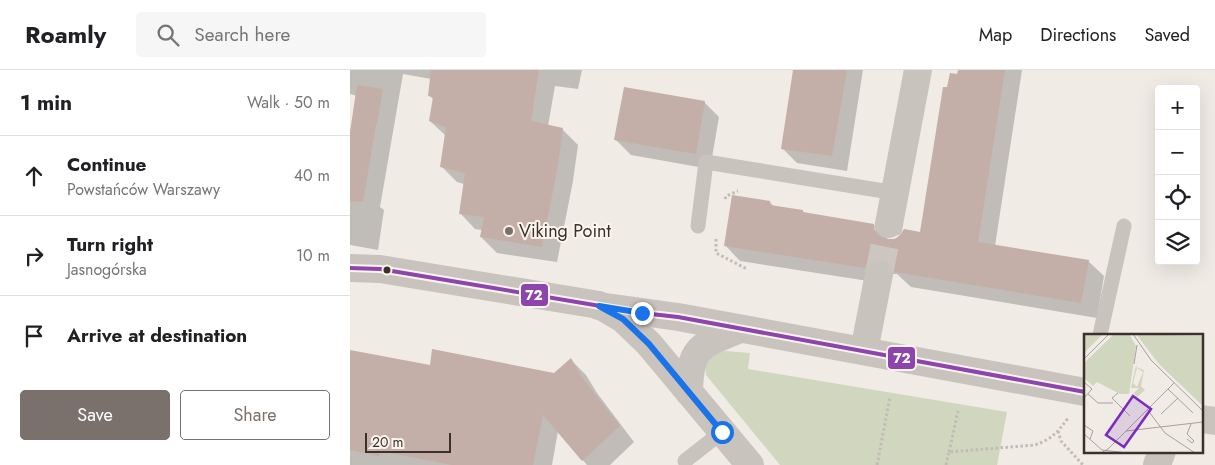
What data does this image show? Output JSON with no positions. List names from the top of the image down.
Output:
{
  "places": ["Viking Point"],
  "lines": ["transit line 72"],
  "scale_bar": "20 m",
  "page": {
    "header": "Roamly",
    "search": "Search here",
    "nav": ["Map", "Directions", "Saved"],
    "heading": ["1 min", "Walk · 50 m"],
    "map_buttons": ["+", "−"],
    "list": [
      ["Continue", "Powstańców Warszawy", "40 m"],
      ["Turn right", "Jasnogórska", "10 m"],
      "Arrive at destination"
    ],
    "buttons": ["Save", "Share"],
    "scale": "20 m"
  }
}
